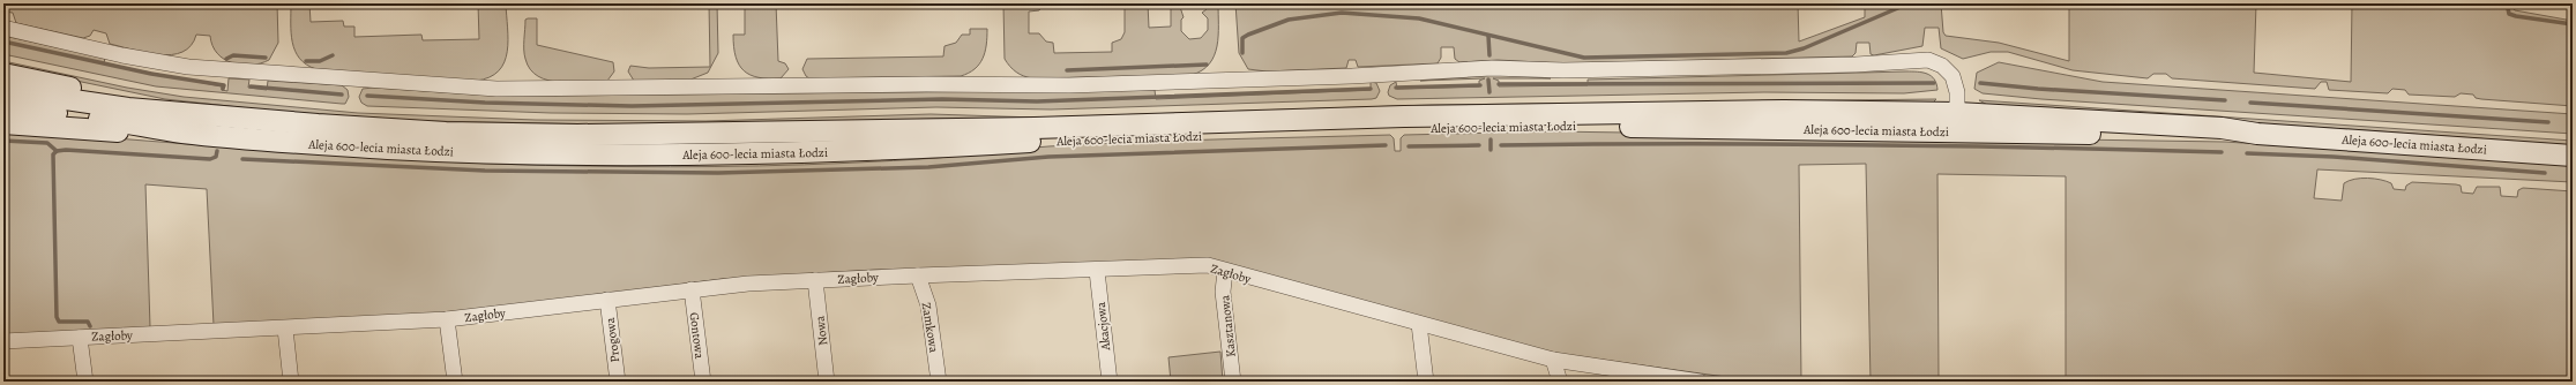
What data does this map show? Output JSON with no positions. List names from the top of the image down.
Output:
{
  "streets": {
    "main road": ["Aleja 600-lecia miasta Łodzi"],
    "street": [
      "Zagłoby",
      "Akacjowa",
      "Kasztanowa",
      "Zamkowa",
      "Nowa",
      "Gontowa",
      "Progowa"
    ]
  },
  "crossings": [
    ["Zagłoby", "Akacjowa"],
    ["Zagłoby", "Kasztanowa"],
    ["Zagłoby", "Zamkowa"],
    ["Zagłoby", "Nowa"],
    ["Zagłoby", "Gontowa"],
    ["Zagłoby", "Progowa"]
  ]
}
